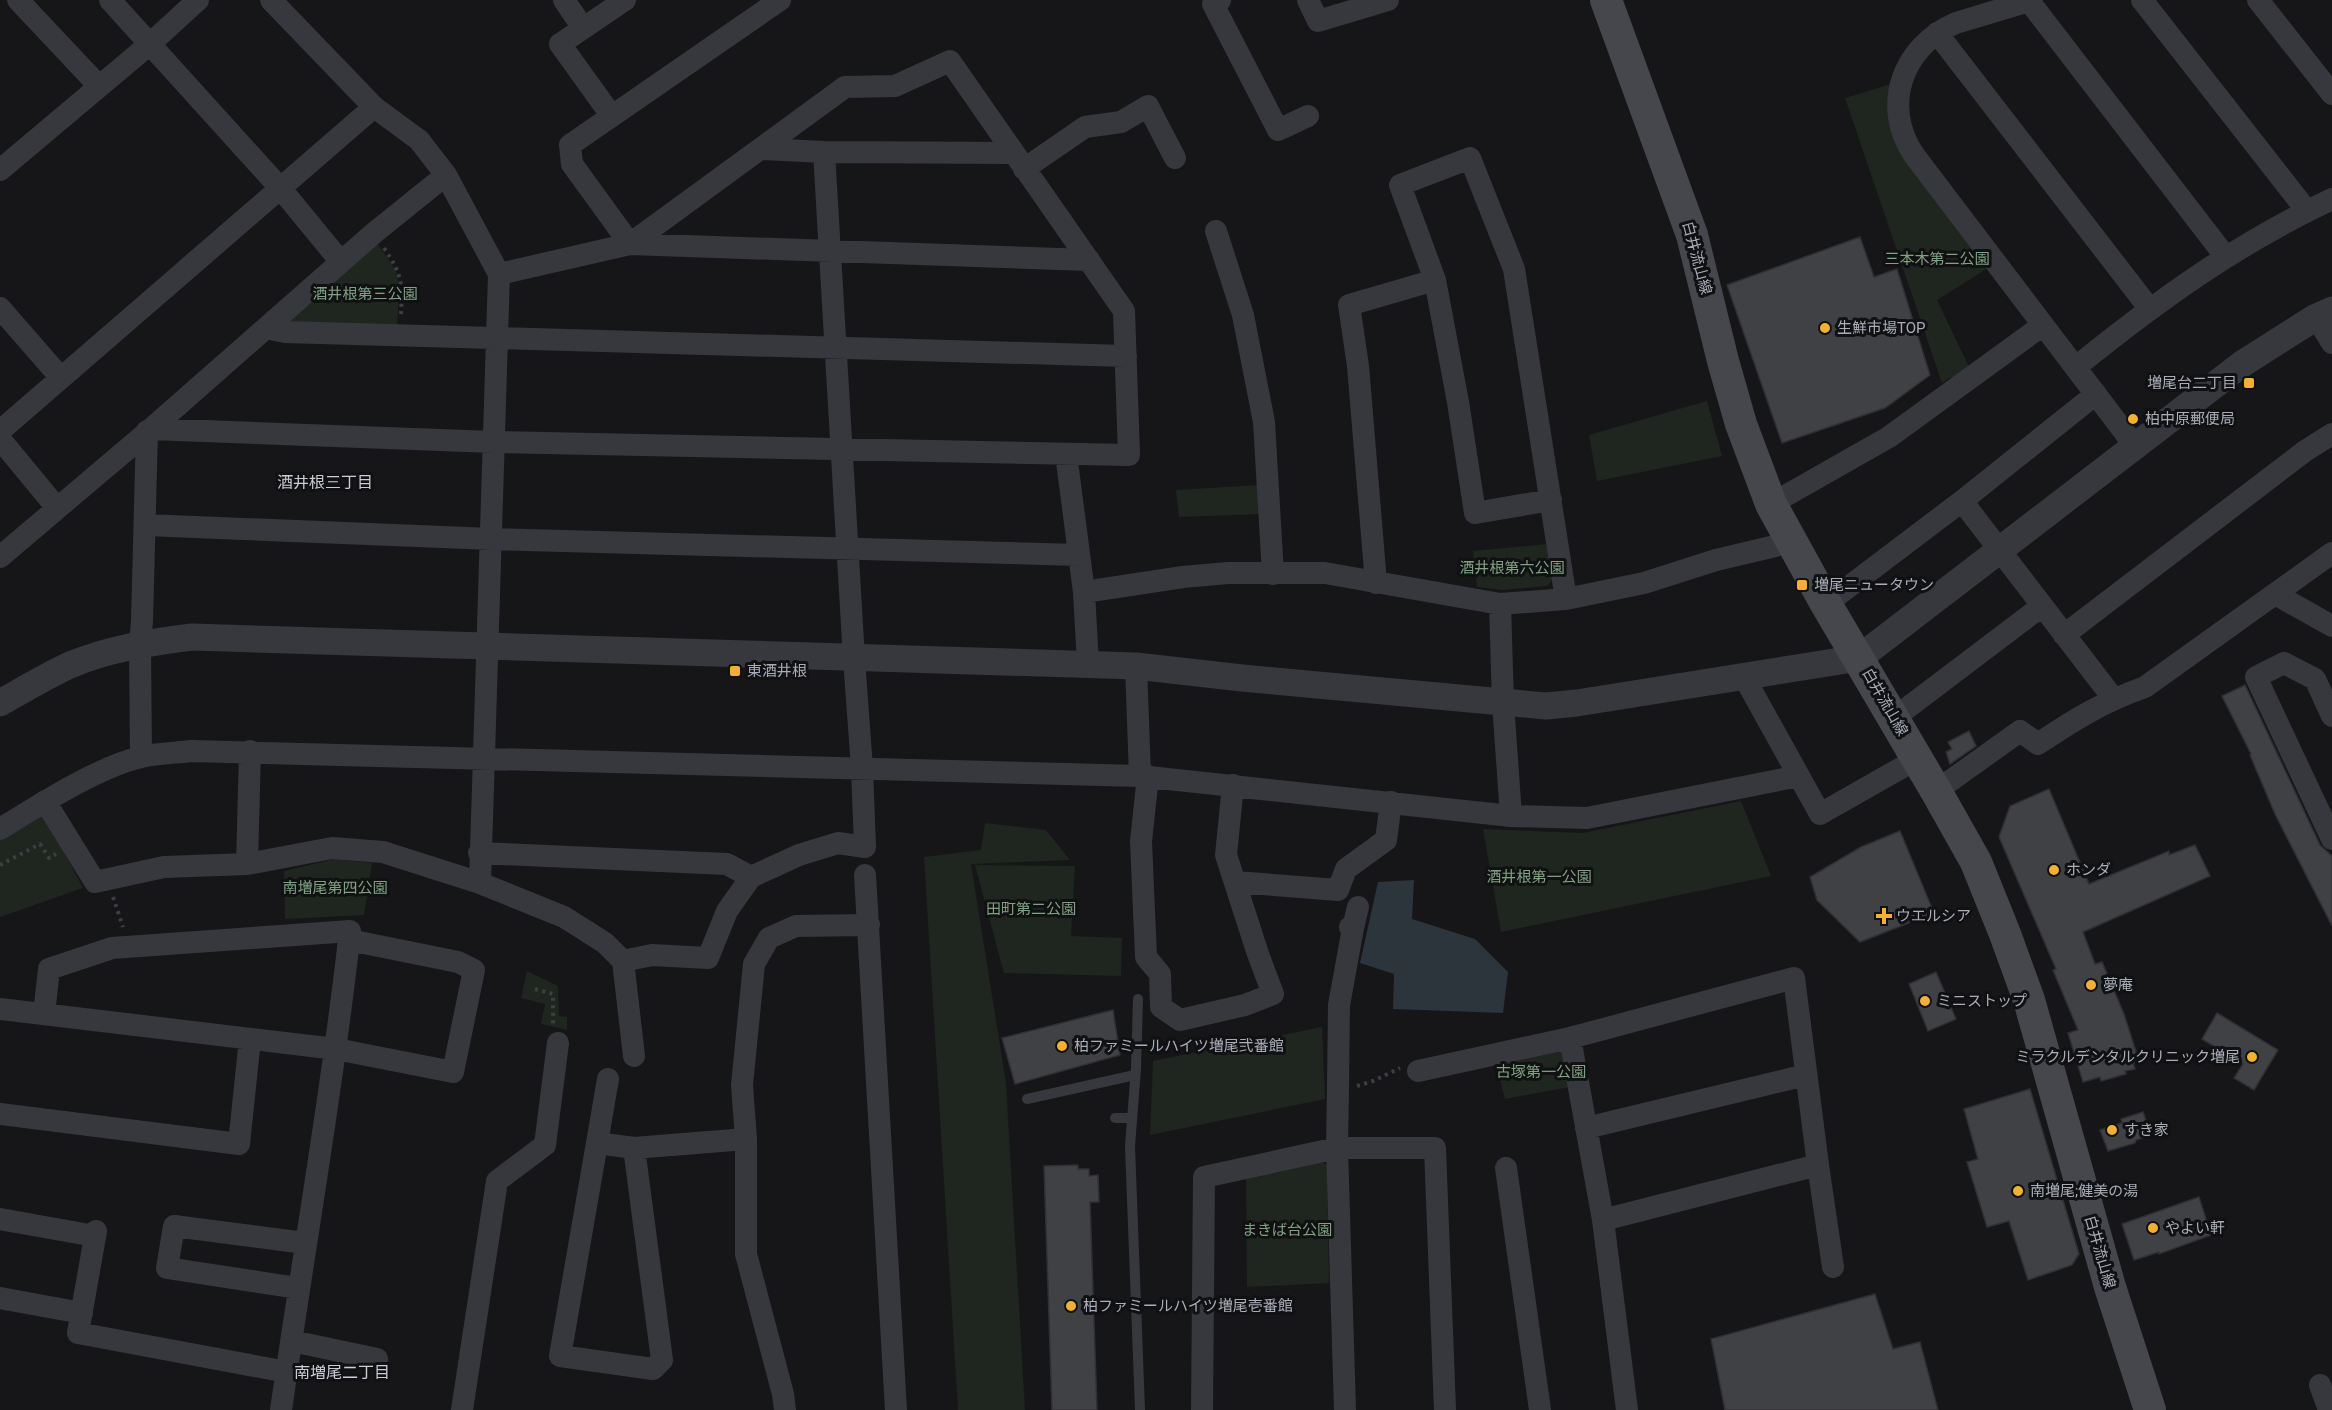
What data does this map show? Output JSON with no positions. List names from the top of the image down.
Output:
{
  "streets": {
    "main road": ["白井流山線"]
  },
  "districts": ["酒井根三丁目", "南増尾二丁目"],
  "parks": [
    "三本木第二公園",
    "酒井根第三公園",
    "酒井根第六公園",
    "酒井根第一公園",
    "南増尾第四公園",
    "田町第二公園",
    "古塚第一公園",
    "まきば台公園"
  ],
  "places": {
    "other": [
      "生鮮市場TOP",
      "柏中原郵便局",
      "ホンダ",
      "夢庵",
      "ミニストップ",
      "柏ファミールハイツ増尾弐番館",
      "ミラクルデンタルクリニック増尾",
      "すき家",
      "南増尾;健美の湯",
      "やよい軒",
      "柏ファミールハイツ増尾壱番館"
    ],
    "transit": ["増尾台二丁目", "増尾ニュータウン", "東酒井根"],
    "health": ["ウエルシア"]
  }
}
